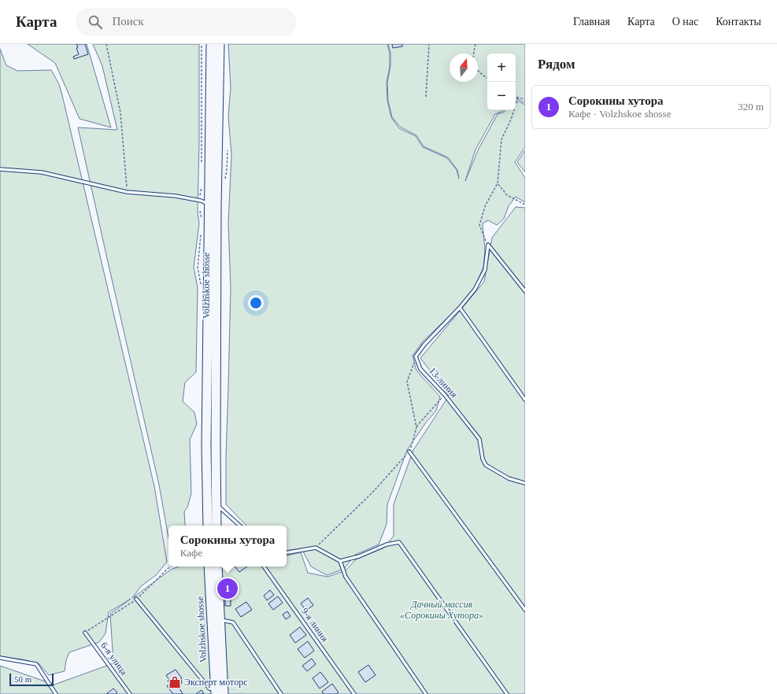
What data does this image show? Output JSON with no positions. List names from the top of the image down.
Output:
{
  "streets": {
    "main road": ["Volzhskoe shosse"],
    "lane": ["13-линия", "9-я линия", "6-я улица"]
  },
  "parks": ["Дачный массив «Сорокины Хутора»"],
  "places": {
    "shop": ["Эксперт моторс"]
  },
  "scale_bar": "50 m",
  "north": "top",
  "page": {
    "header": "Карта",
    "search": "Поиск",
    "nav": [
      "Главная",
      "Карта",
      "О нас",
      "Контакты"
    ],
    "heading": "Рядом",
    "map_buttons": ["+", "−"],
    "list": [
      {
        "mark": "1",
        "name": "Сорокины хутора",
        "note": "Кафе · Volzhskoe shosse",
        "value": "320 m"
      }
    ],
    "popup": ["Сорокины хутора", "Кафе"],
    "pins": "1",
    "scale": "50 m"
  }
}
